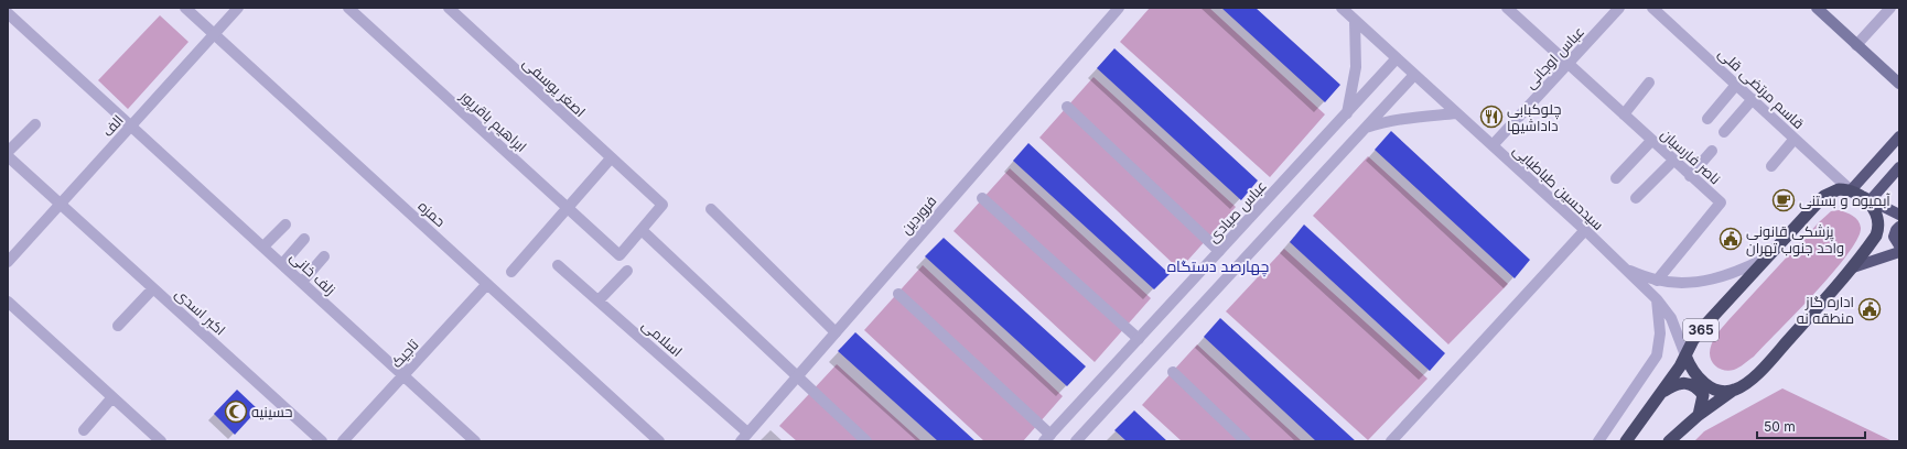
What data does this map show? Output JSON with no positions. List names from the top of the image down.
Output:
{
  "streets": {
    "highway": ["365"],
    "street": [
      "عباس اوجانی",
      "اصغر یوسفی",
      "قاسم مرتضی قلی",
      "ابراهیم باقرپور",
      "الف",
      "ناصر فارسیان",
      "سیدحسین طباطبایی",
      "عباس صیادی",
      "حمزه",
      "فروردین",
      "زلف خانی",
      "اکبر اسدی",
      "اسلامی",
      "تاجیک"
    ]
  },
  "crossings": [
    ["عباس اوجانی", "ناصر فارسیان"],
    ["عباس اوجانی", "سیدحسین طباطبایی"],
    ["اصغر یوسفی", "ابراهیم باقرپور"],
    ["قاسم مرتضی قلی", "365"],
    ["الف", "حمزه"],
    ["الف", "زلف خانی"],
    ["الف", "اکبر اسدی"],
    ["سیدحسین طباطبایی", "عباس صیادی"],
    ["سیدحسین طباطبایی", "365"],
    ["حمزه", "تاجیک"],
    ["فروردین", "اسلامی"],
    ["زلف خانی", "تاجیک"]
  ],
  "districts": ["چهارصد دستگاه"],
  "places": {
    "restaurant": ["چلوکبابی داداشیها"],
    "cafe": ["آبمیوه و بستنی"],
    "public building": ["پزشکی قانونی واحد جنوب تهران", "اداره گاز منطقه نه"],
    "mosque": ["حسینیه"]
  },
  "scale_bar": "50 m"
}
